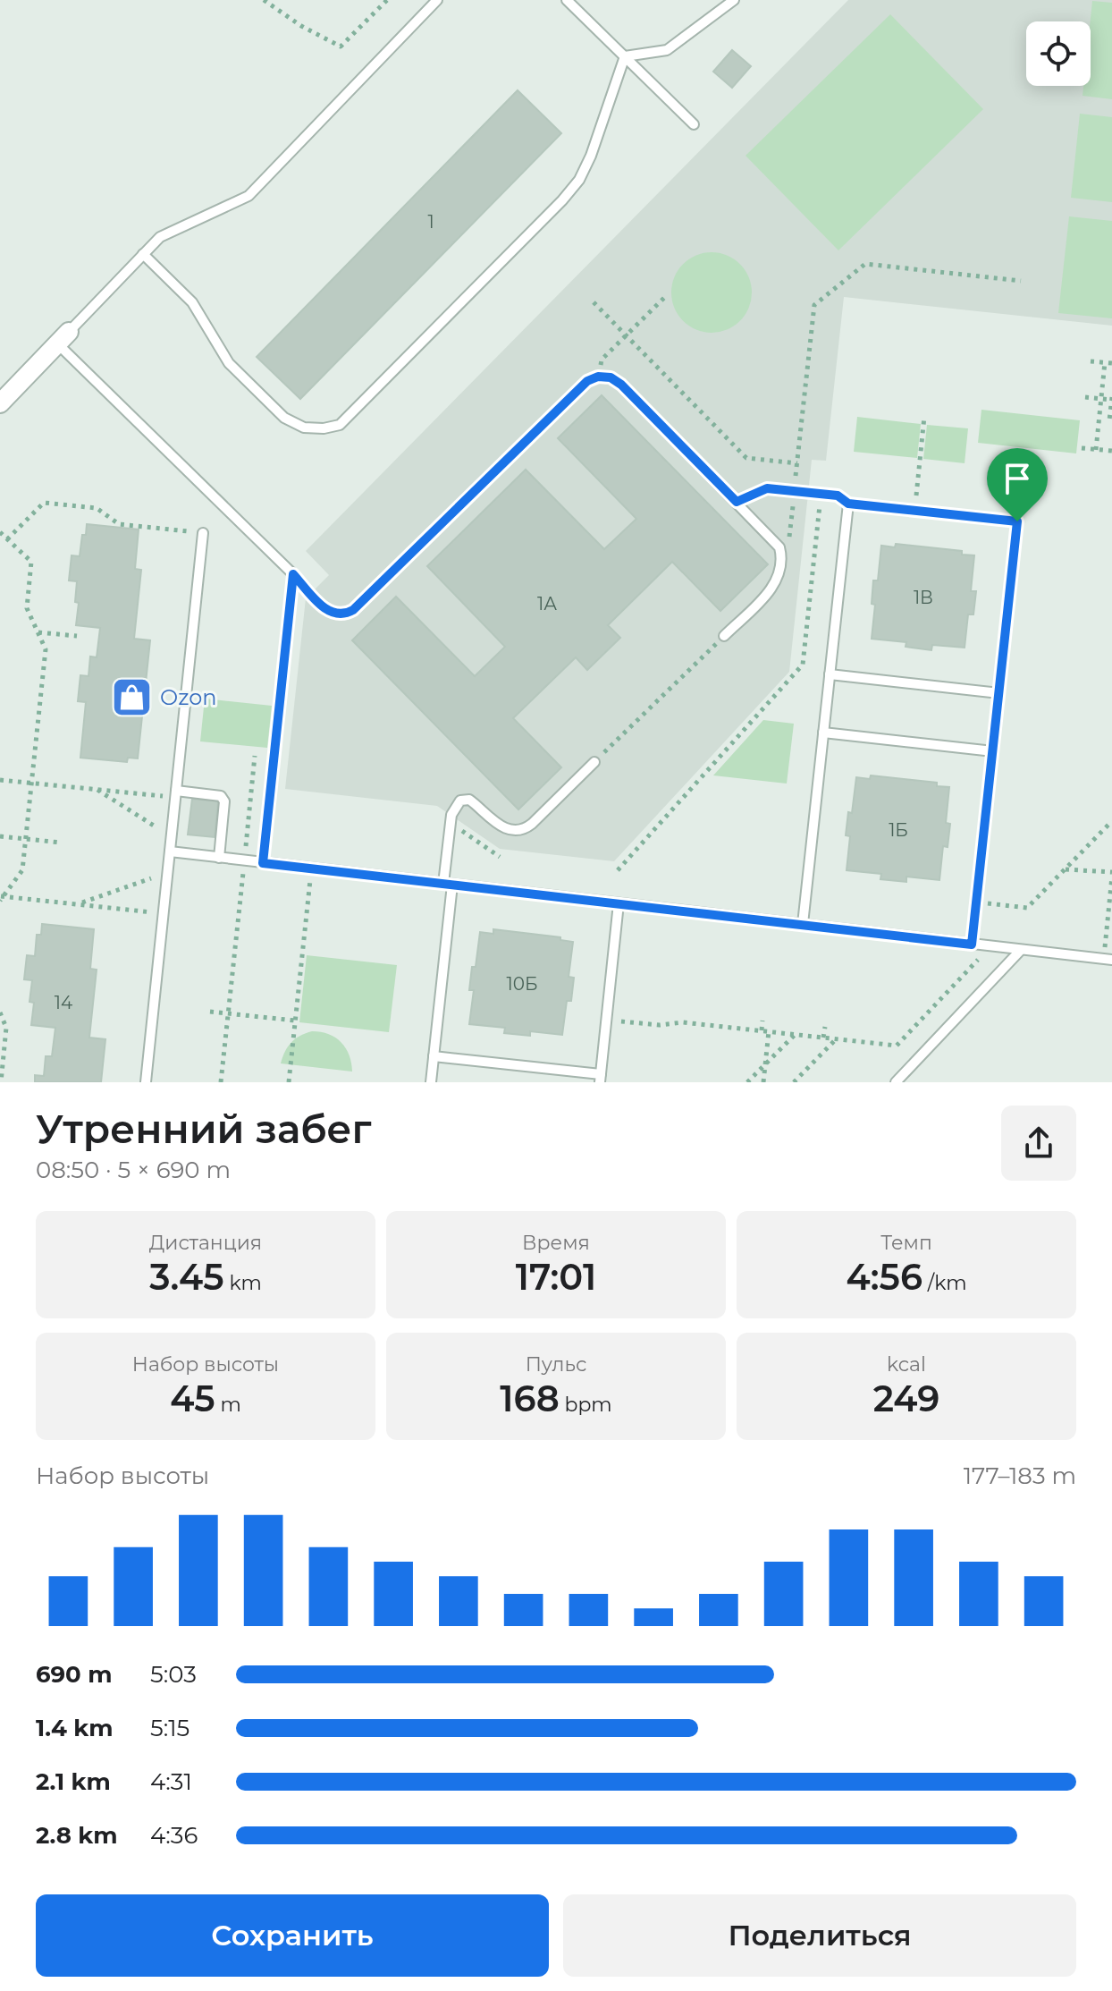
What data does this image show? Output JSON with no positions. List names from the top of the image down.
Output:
{
  "places": {
    "shop": ["Ozon"]
  },
  "house_numbers": [
    "1",
    "1В",
    "1А",
    "1Б",
    "10Б",
    "14"
  ],
  "page": {
    "heading": ["Утренний забег", "08:50 · 5 × 690 m"],
    "stats": [
      ["Дистанция", "3.45 km"],
      ["Время", "17:01"],
      ["Темп", "4:56 /km"],
      ["Набор высоты", "45 m"],
      ["Пульс", "168 bpm"],
      ["kcal", "249"]
    ],
    "chart": ["Набор высоты", "177–183 m"],
    "list": [
      {
        "name": "690 m",
        "note": "5:03"
      },
      {
        "name": "1.4 km",
        "note": "5:15"
      },
      {
        "name": "2.1 km",
        "note": "4:31"
      },
      {
        "name": "2.8 km",
        "note": "4:36"
      }
    ],
    "buttons": ["Сохранить", "Поделиться"]
  }
}
